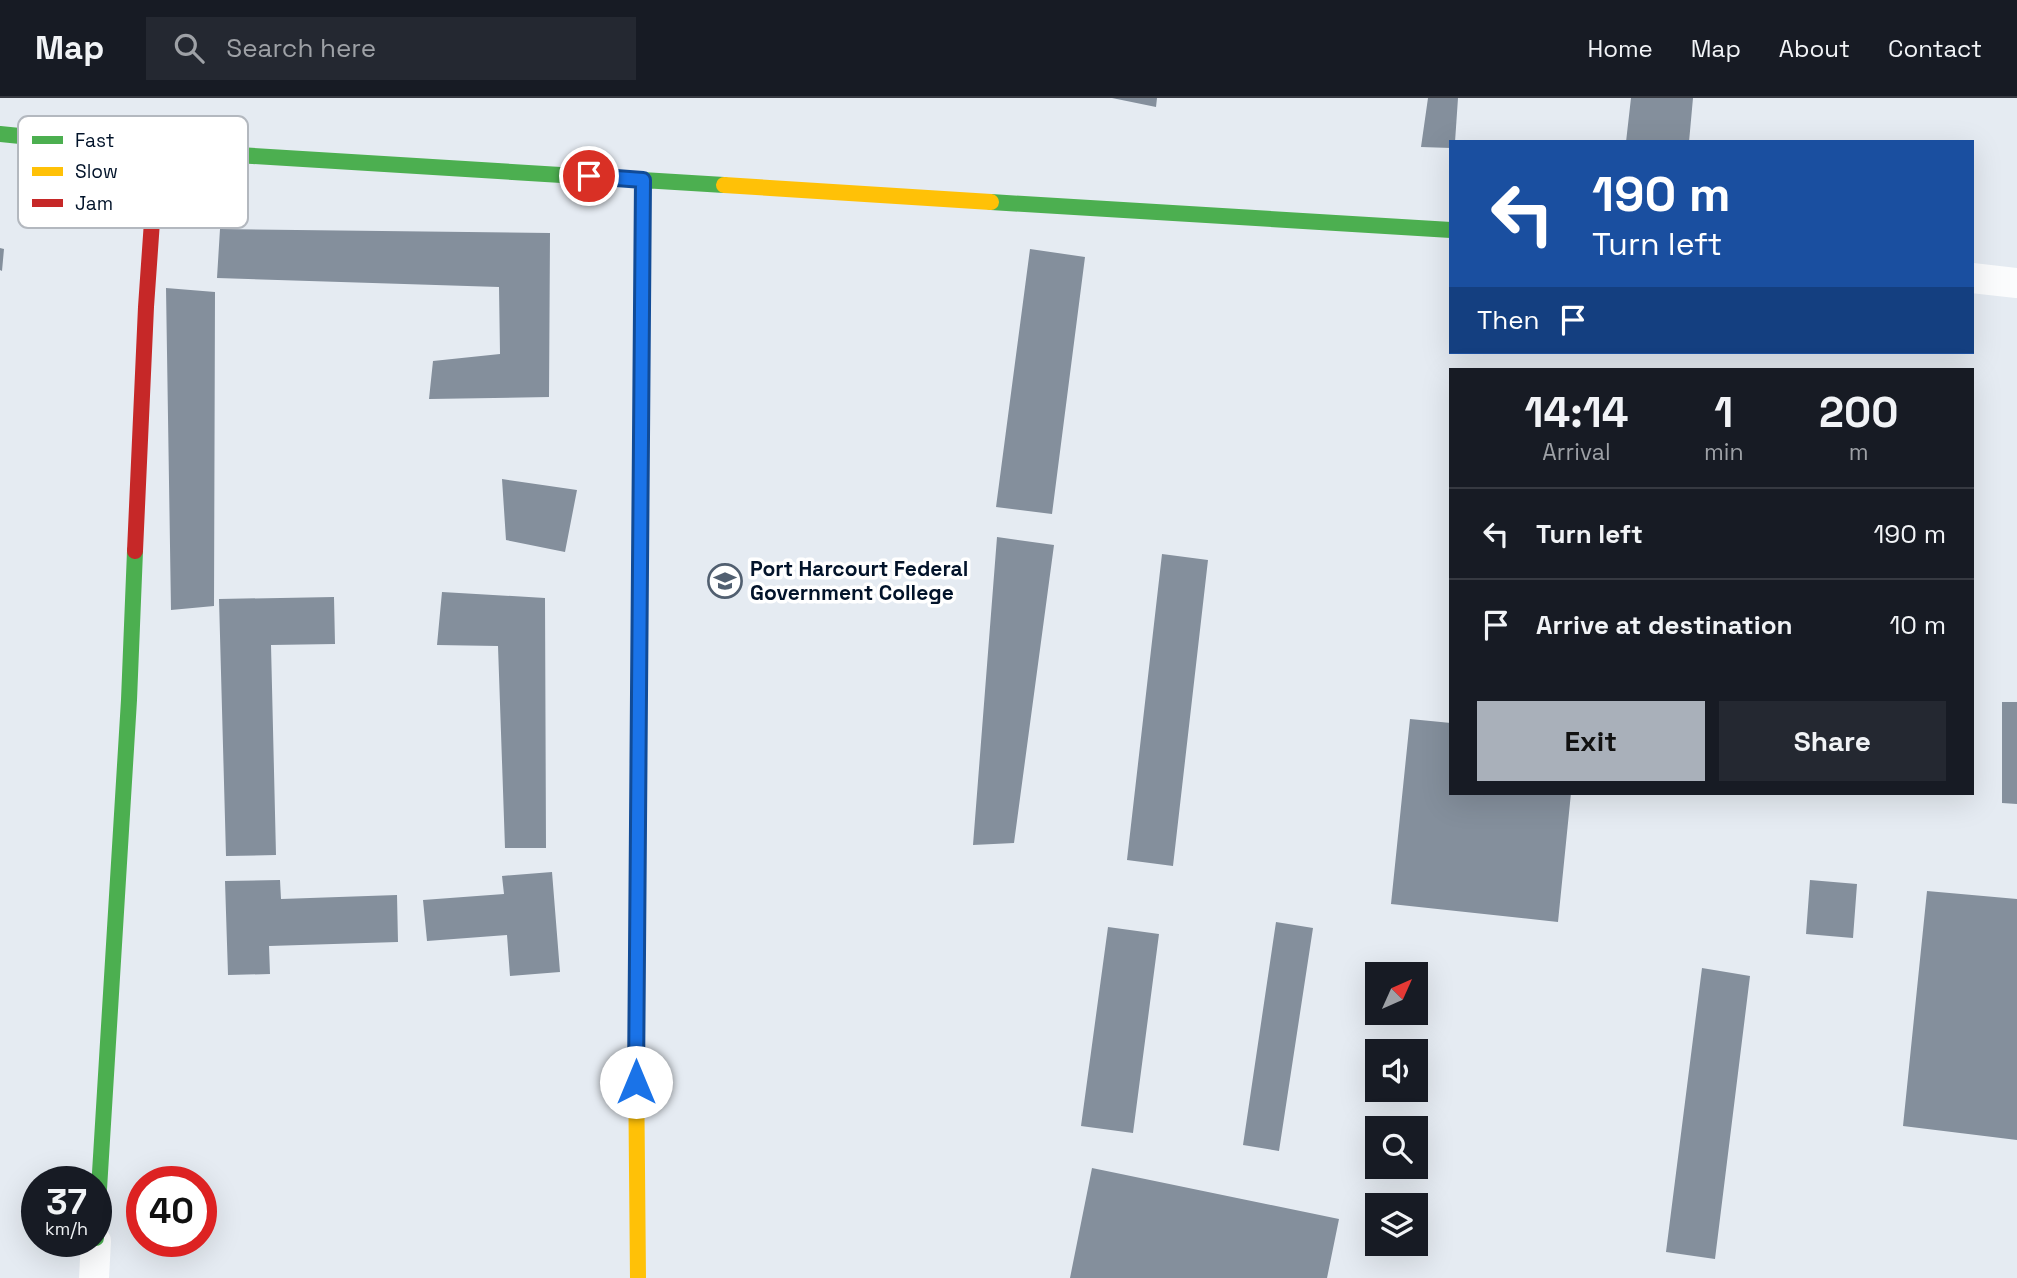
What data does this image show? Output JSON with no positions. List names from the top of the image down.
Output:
{
  "places": {
    "school or university": ["Port Harcourt Federal Government College"]
  },
  "legend": ["Fast", "Slow", "Jam"],
  "north": "top right",
  "page": {
    "header": "Map",
    "search": "Search here",
    "nav": [
      "Home",
      "Map",
      "About",
      "Contact"
    ],
    "turn": ["190 m", "Turn left"],
    "then": "Then",
    "eta": [
      "14:14",
      "Arrival",
      "1",
      "min",
      "200",
      "m"
    ],
    "list": [
      {
        "name": "Turn left",
        "value": "190 m"
      },
      {
        "name": "Arrive at destination",
        "value": "10 m"
      }
    ],
    "buttons": ["Exit", "Share"],
    "speed": "37 km/h",
    "limit": "40"
  }
}
